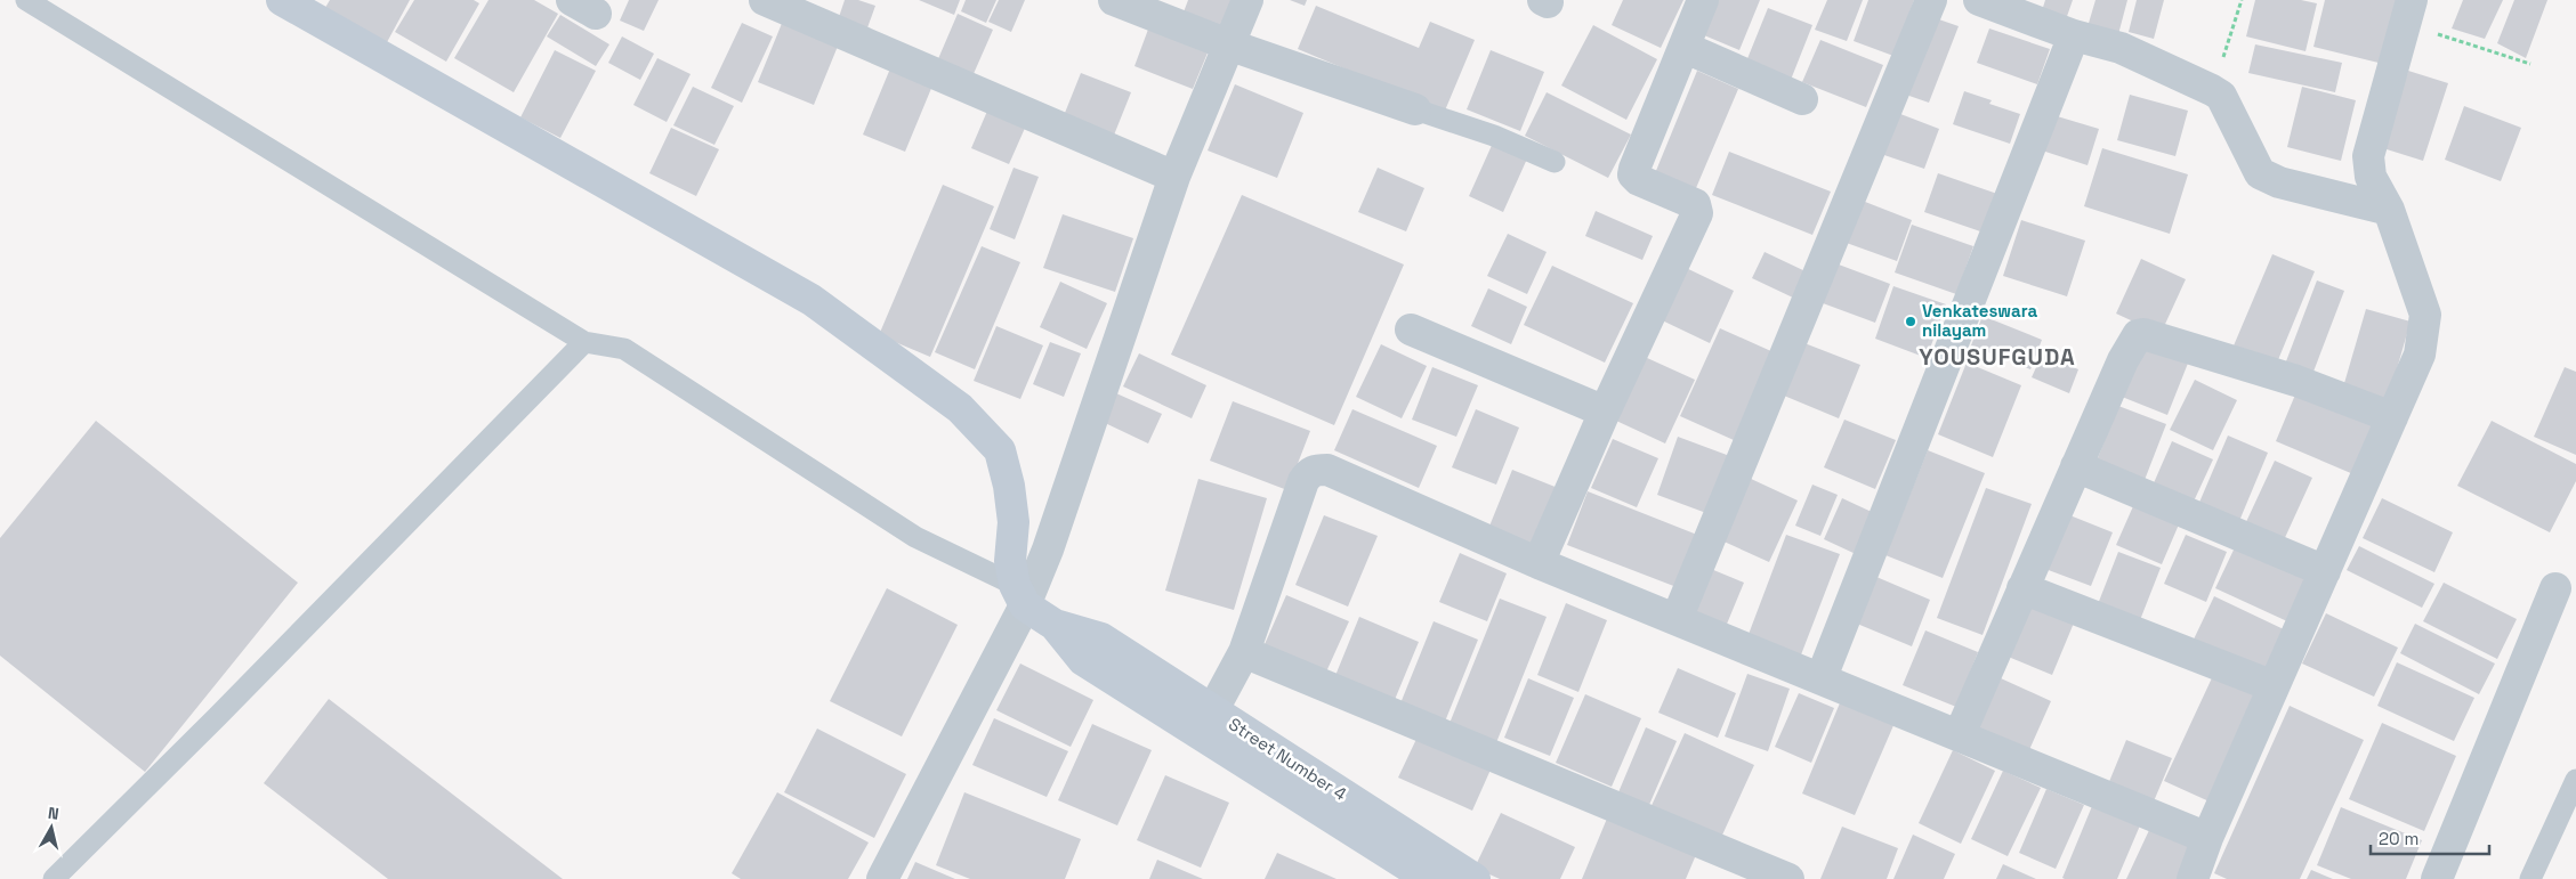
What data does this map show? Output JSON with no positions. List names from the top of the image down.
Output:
{
  "streets": {
    "street": ["Street Number 4"]
  },
  "districts": ["YOUSUFGUDA"],
  "places": ["Venkateswara nilayam"],
  "scale_bar": "20 m",
  "north": "top"
}
